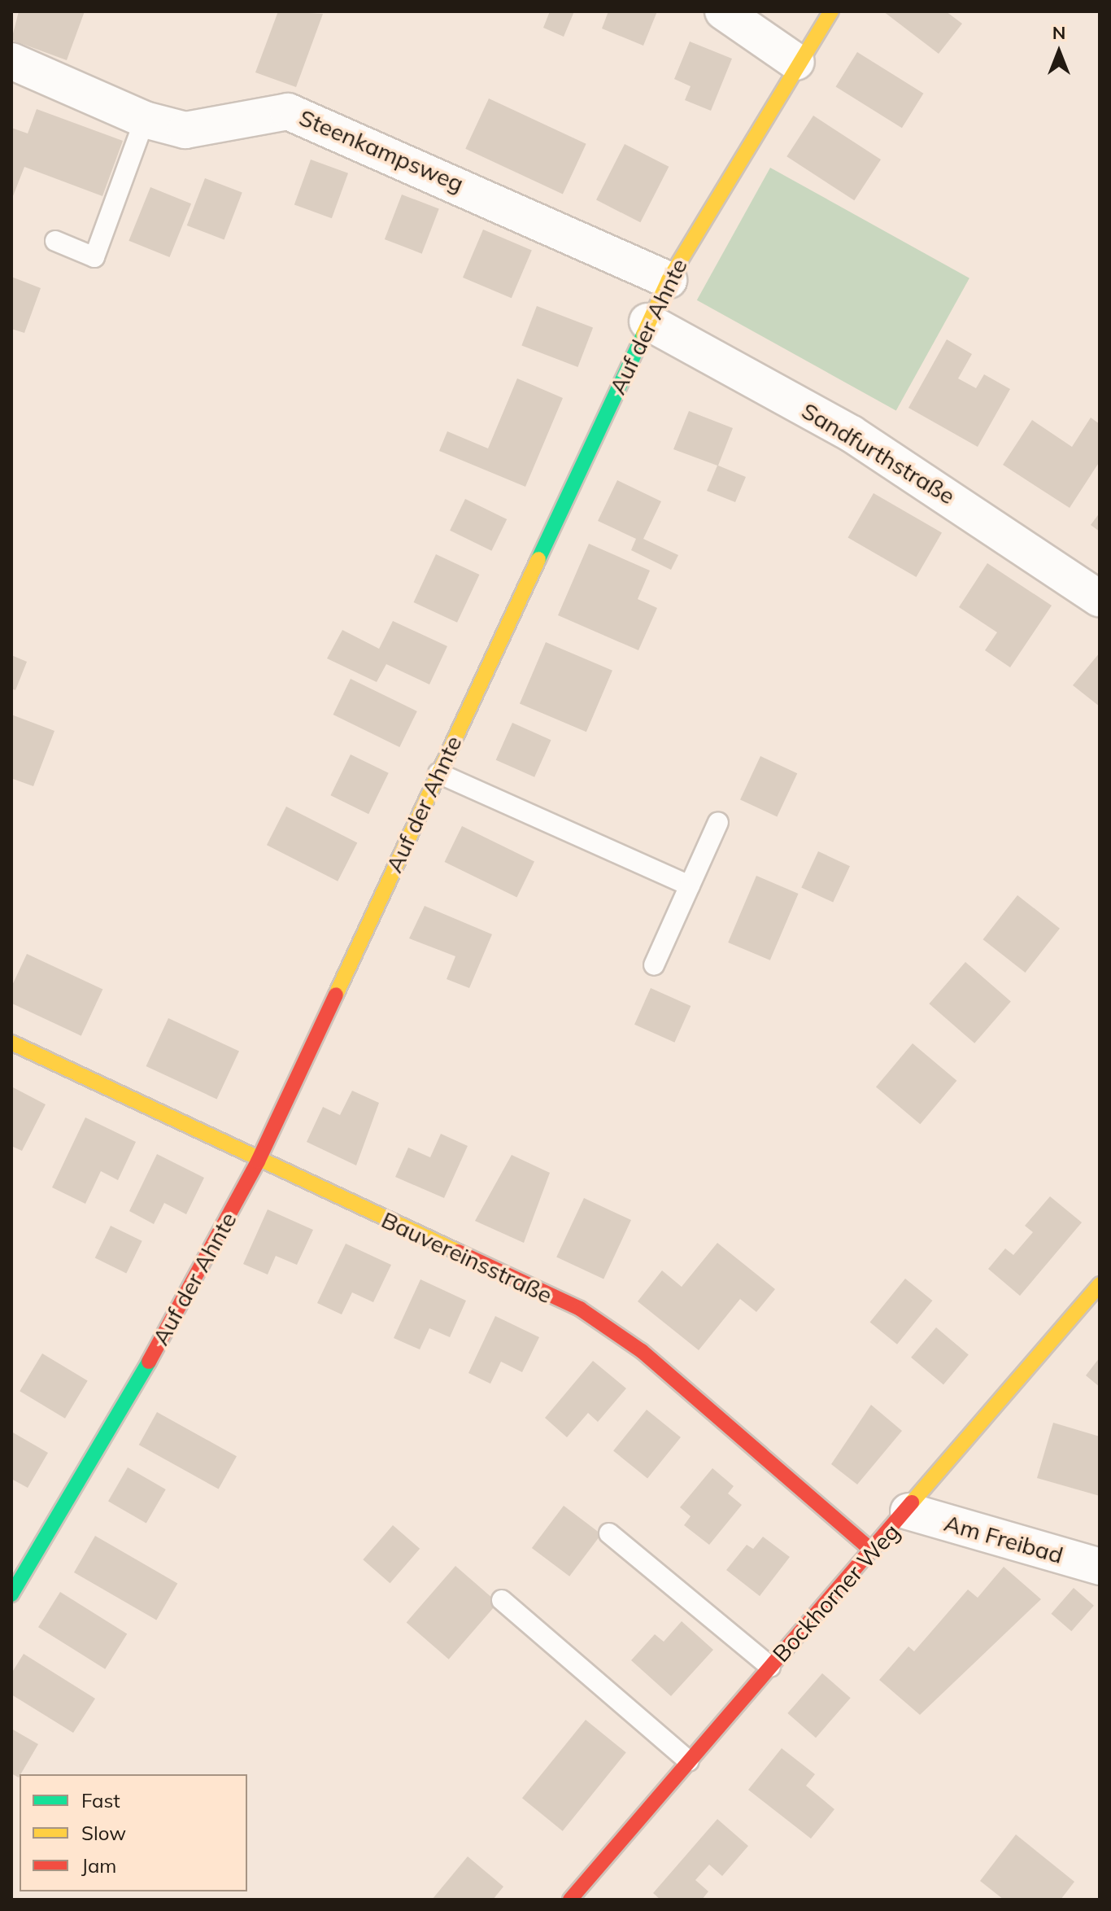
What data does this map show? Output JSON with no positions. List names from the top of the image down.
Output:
{
  "streets": {
    "street": [
      "Steenkampsweg",
      "Auf der Ahnte",
      "Sandfurthstraße",
      "Bauvereinsstraße",
      "Am Freibad",
      "Bockhorner Weg"
    ]
  },
  "crossings": [
    ["Steenkampsweg", "Auf der Ahnte"],
    ["Auf der Ahnte", "Sandfurthstraße"],
    ["Auf der Ahnte", "Bauvereinsstraße"],
    ["Bauvereinsstraße", "Bockhorner Weg"],
    ["Am Freibad", "Bockhorner Weg"]
  ],
  "legend": ["Fast", "Slow", "Jam"],
  "north": "top"
}
